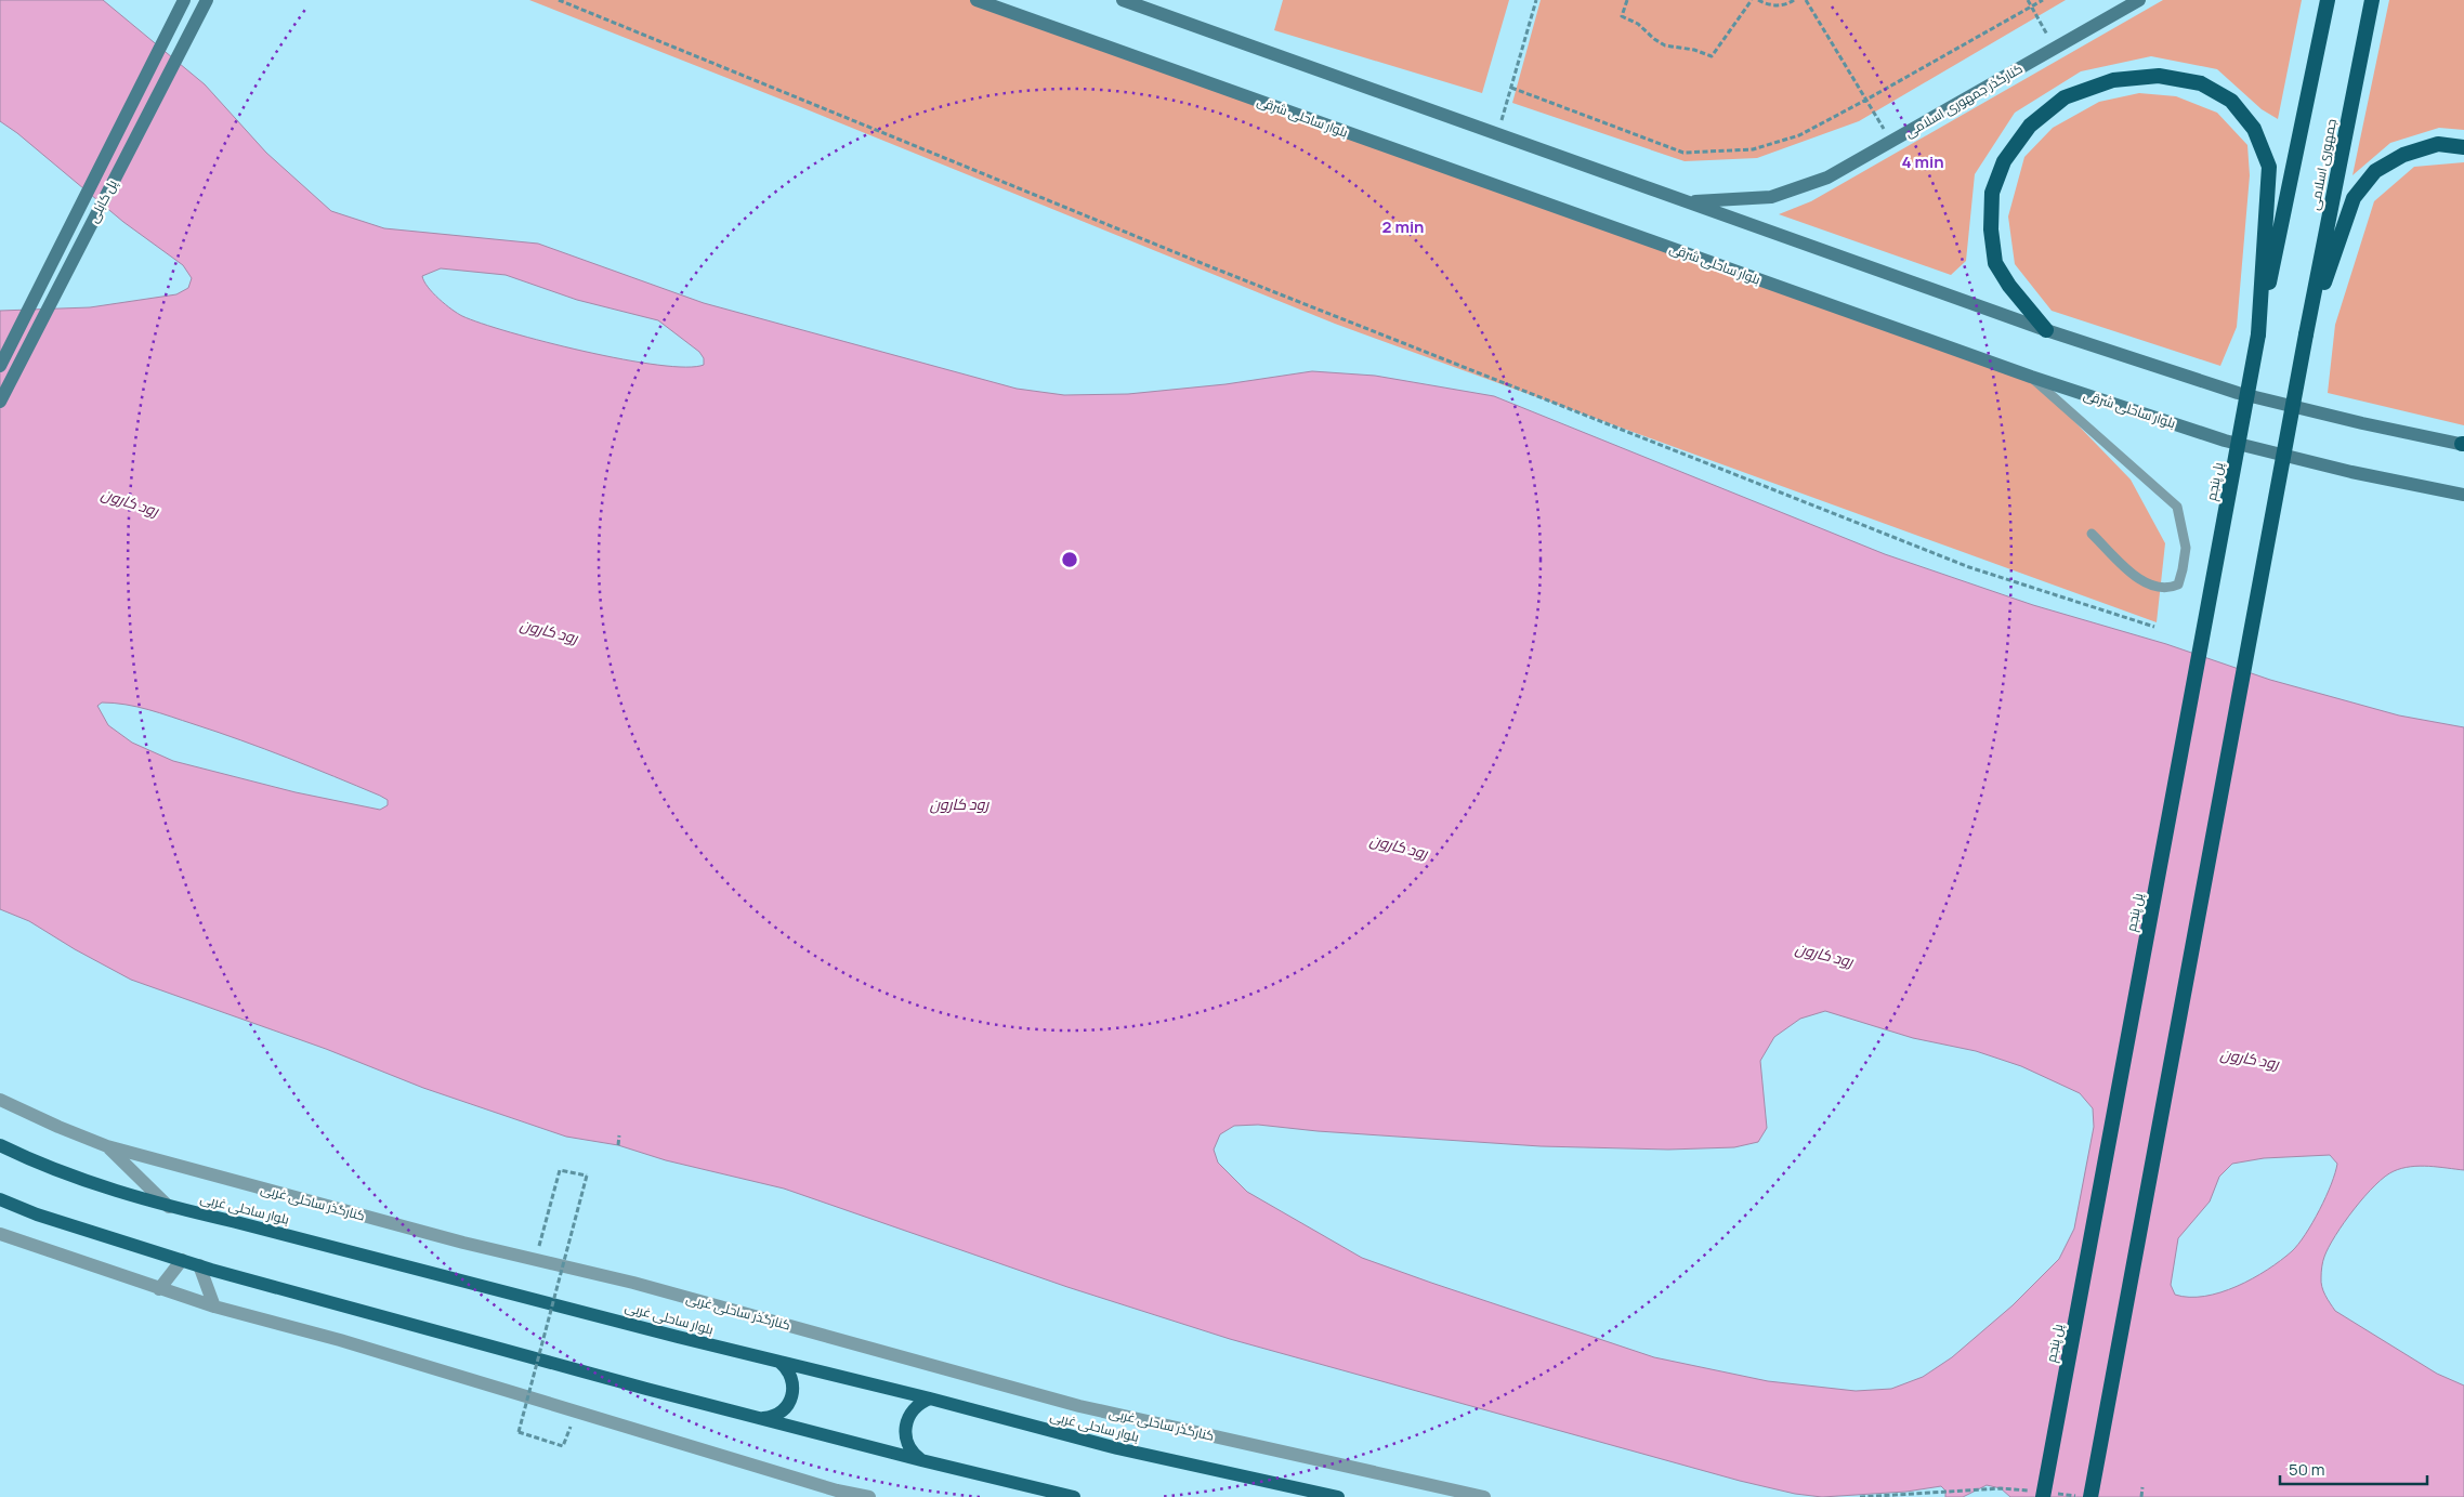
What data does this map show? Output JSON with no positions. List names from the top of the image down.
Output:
{
  "streets": {
    "highway": ["جمهوری اسلامی", "پل پنجم"],
    "main road": [
      "کنارگذر جمهوری اسلامی",
      "بلوار ساحلی شرقی",
      "پل کابلی",
      "بلوار ساحلی غربی"
    ],
    "street": ["کنارگذر ساحلی غربی"]
  },
  "water": ["رود کارون"],
  "scale_bar": "50 m",
  "rings": ["4 min", "2 min"]
}
